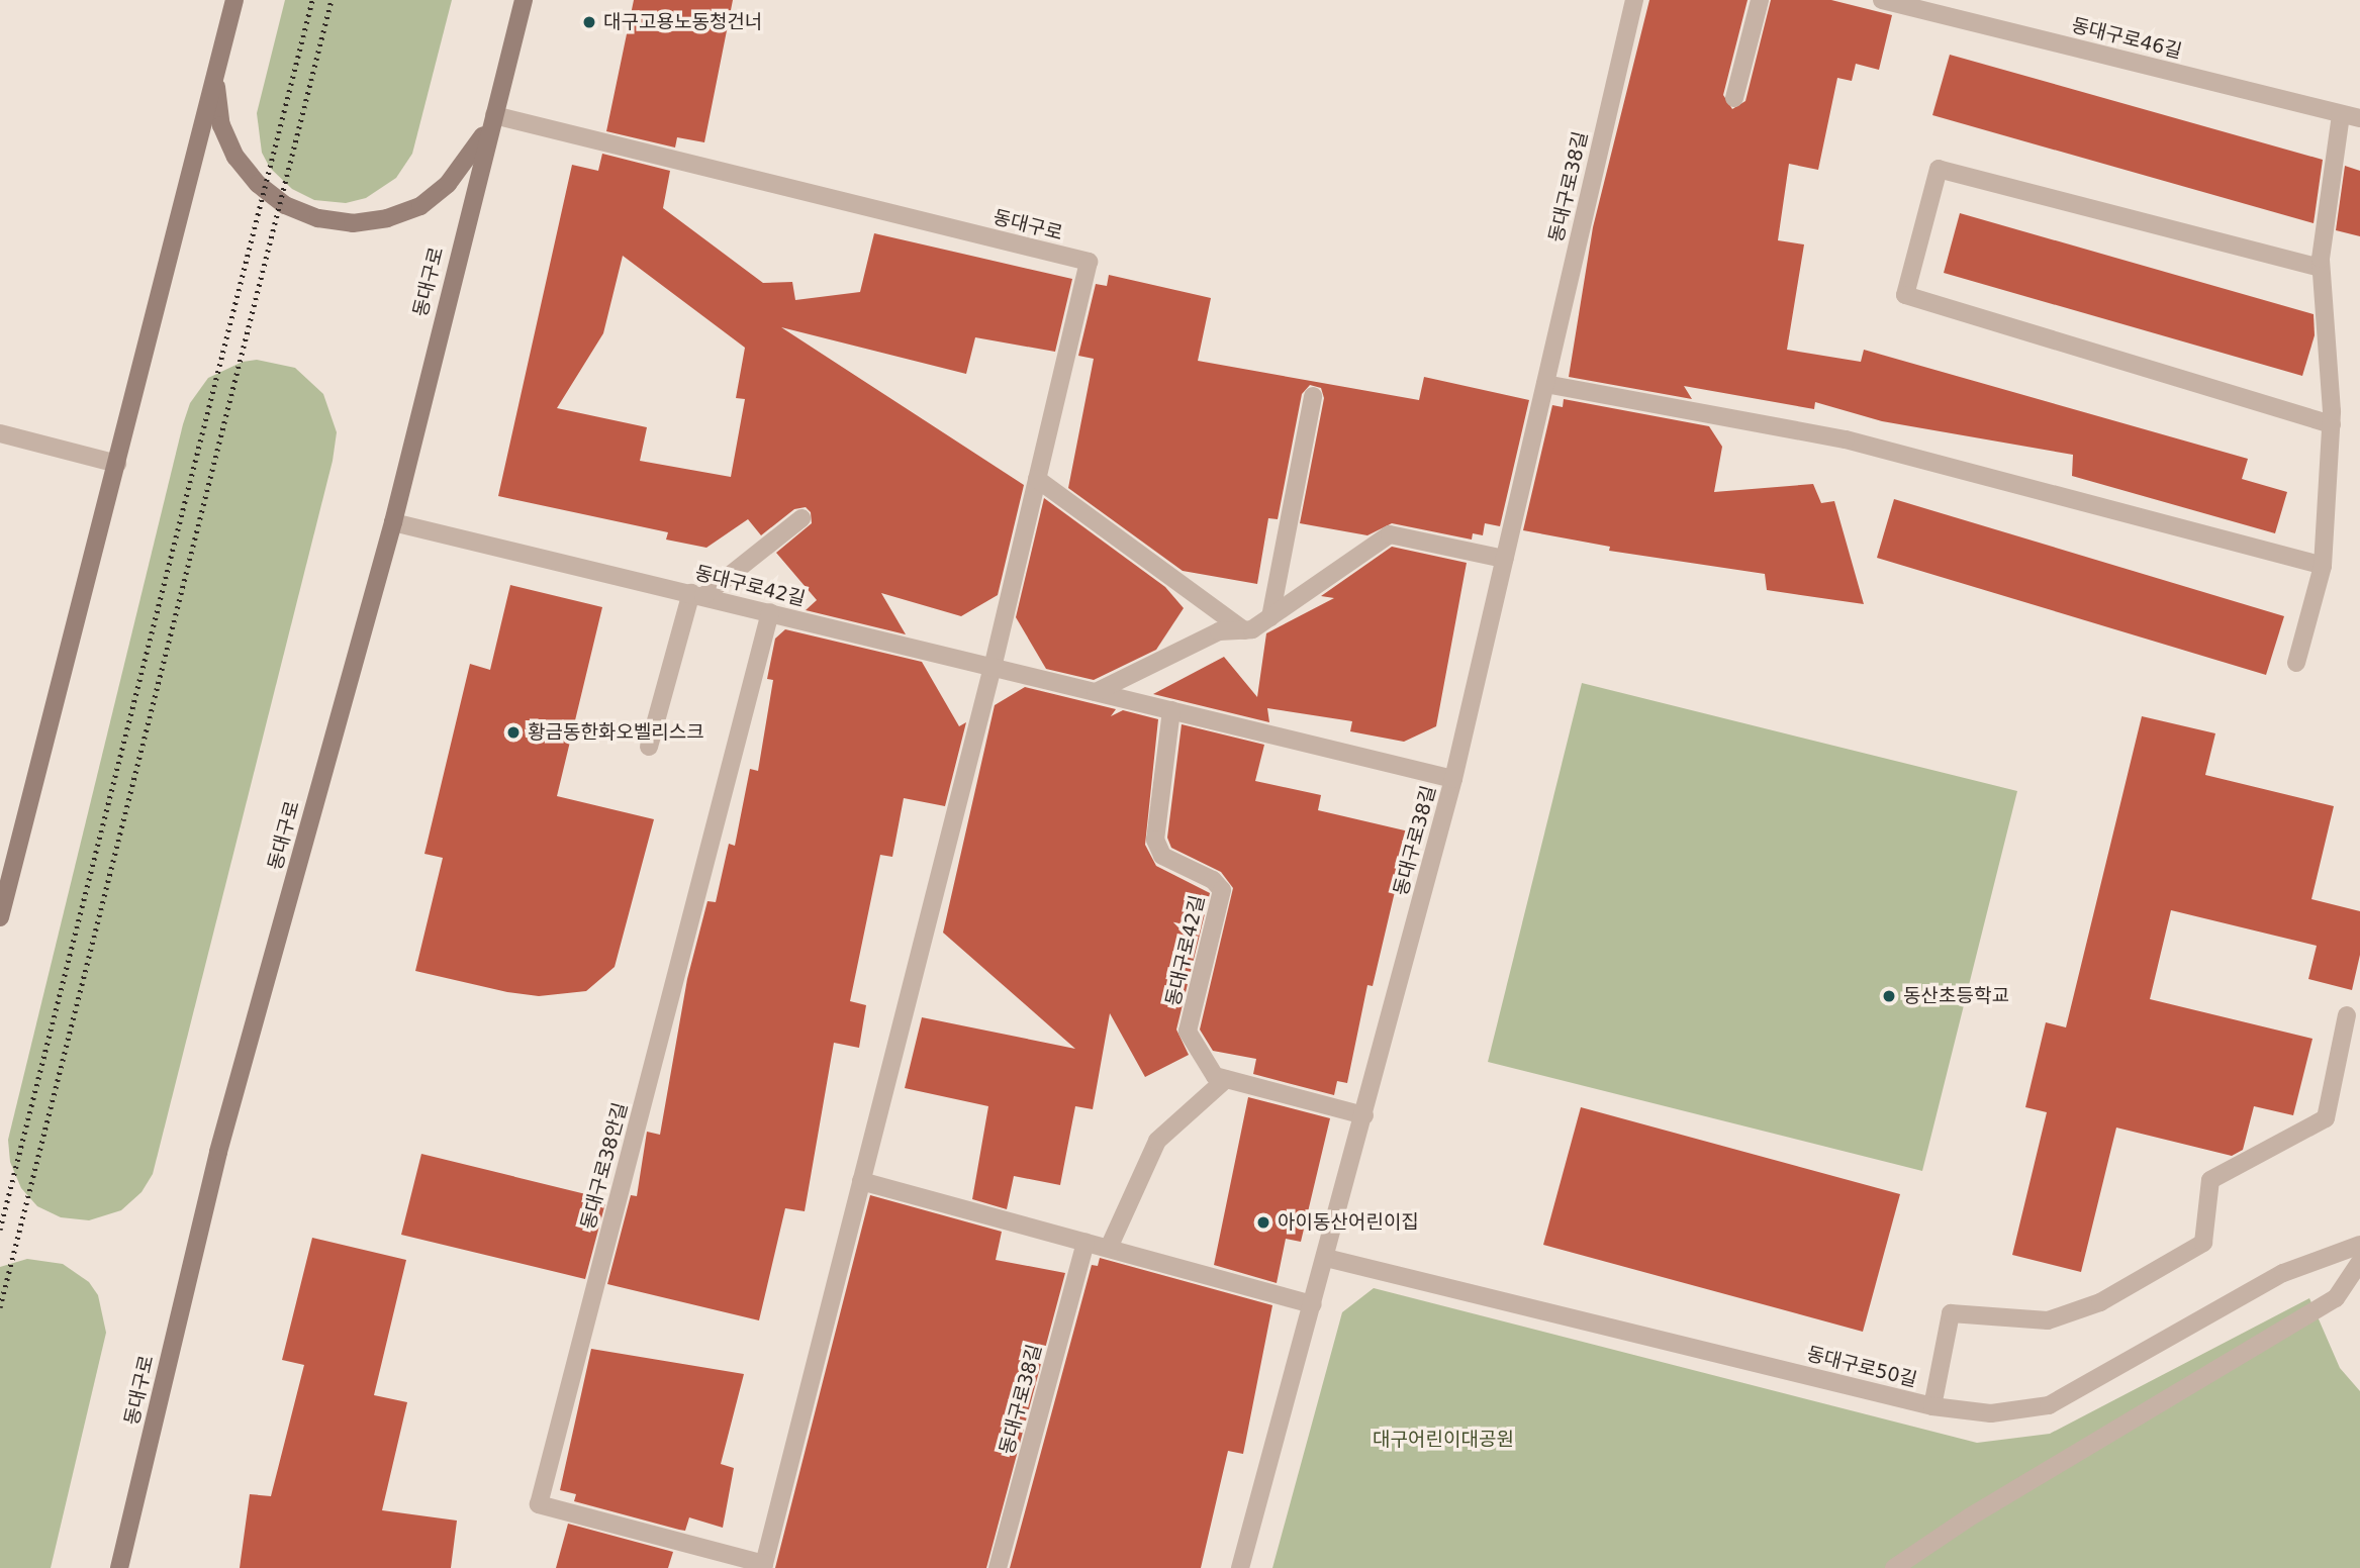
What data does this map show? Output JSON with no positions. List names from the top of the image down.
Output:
{
  "streets": {
    "main road": ["동대구로"],
    "street": [
      "동대구로46길",
      "동대구로38길",
      "동대구로42길",
      "동대구로38안길",
      "동대구로50길"
    ]
  },
  "crossings": [
    ["동대구로38길", "동대구로42길"],
    ["동대구로38길", "동대구로50길"],
    ["동대구로", "동대구로42길"],
    ["동대구로", "동대구로38안길"],
    ["동대구로42길", "동대구로38안길"]
  ],
  "parks": ["대구어린이대공원"],
  "places": [
    "대구고용노동청건너",
    "황금동한화오벨리스크",
    "동산초등학교",
    "아이동산어린이집"
  ]
}
